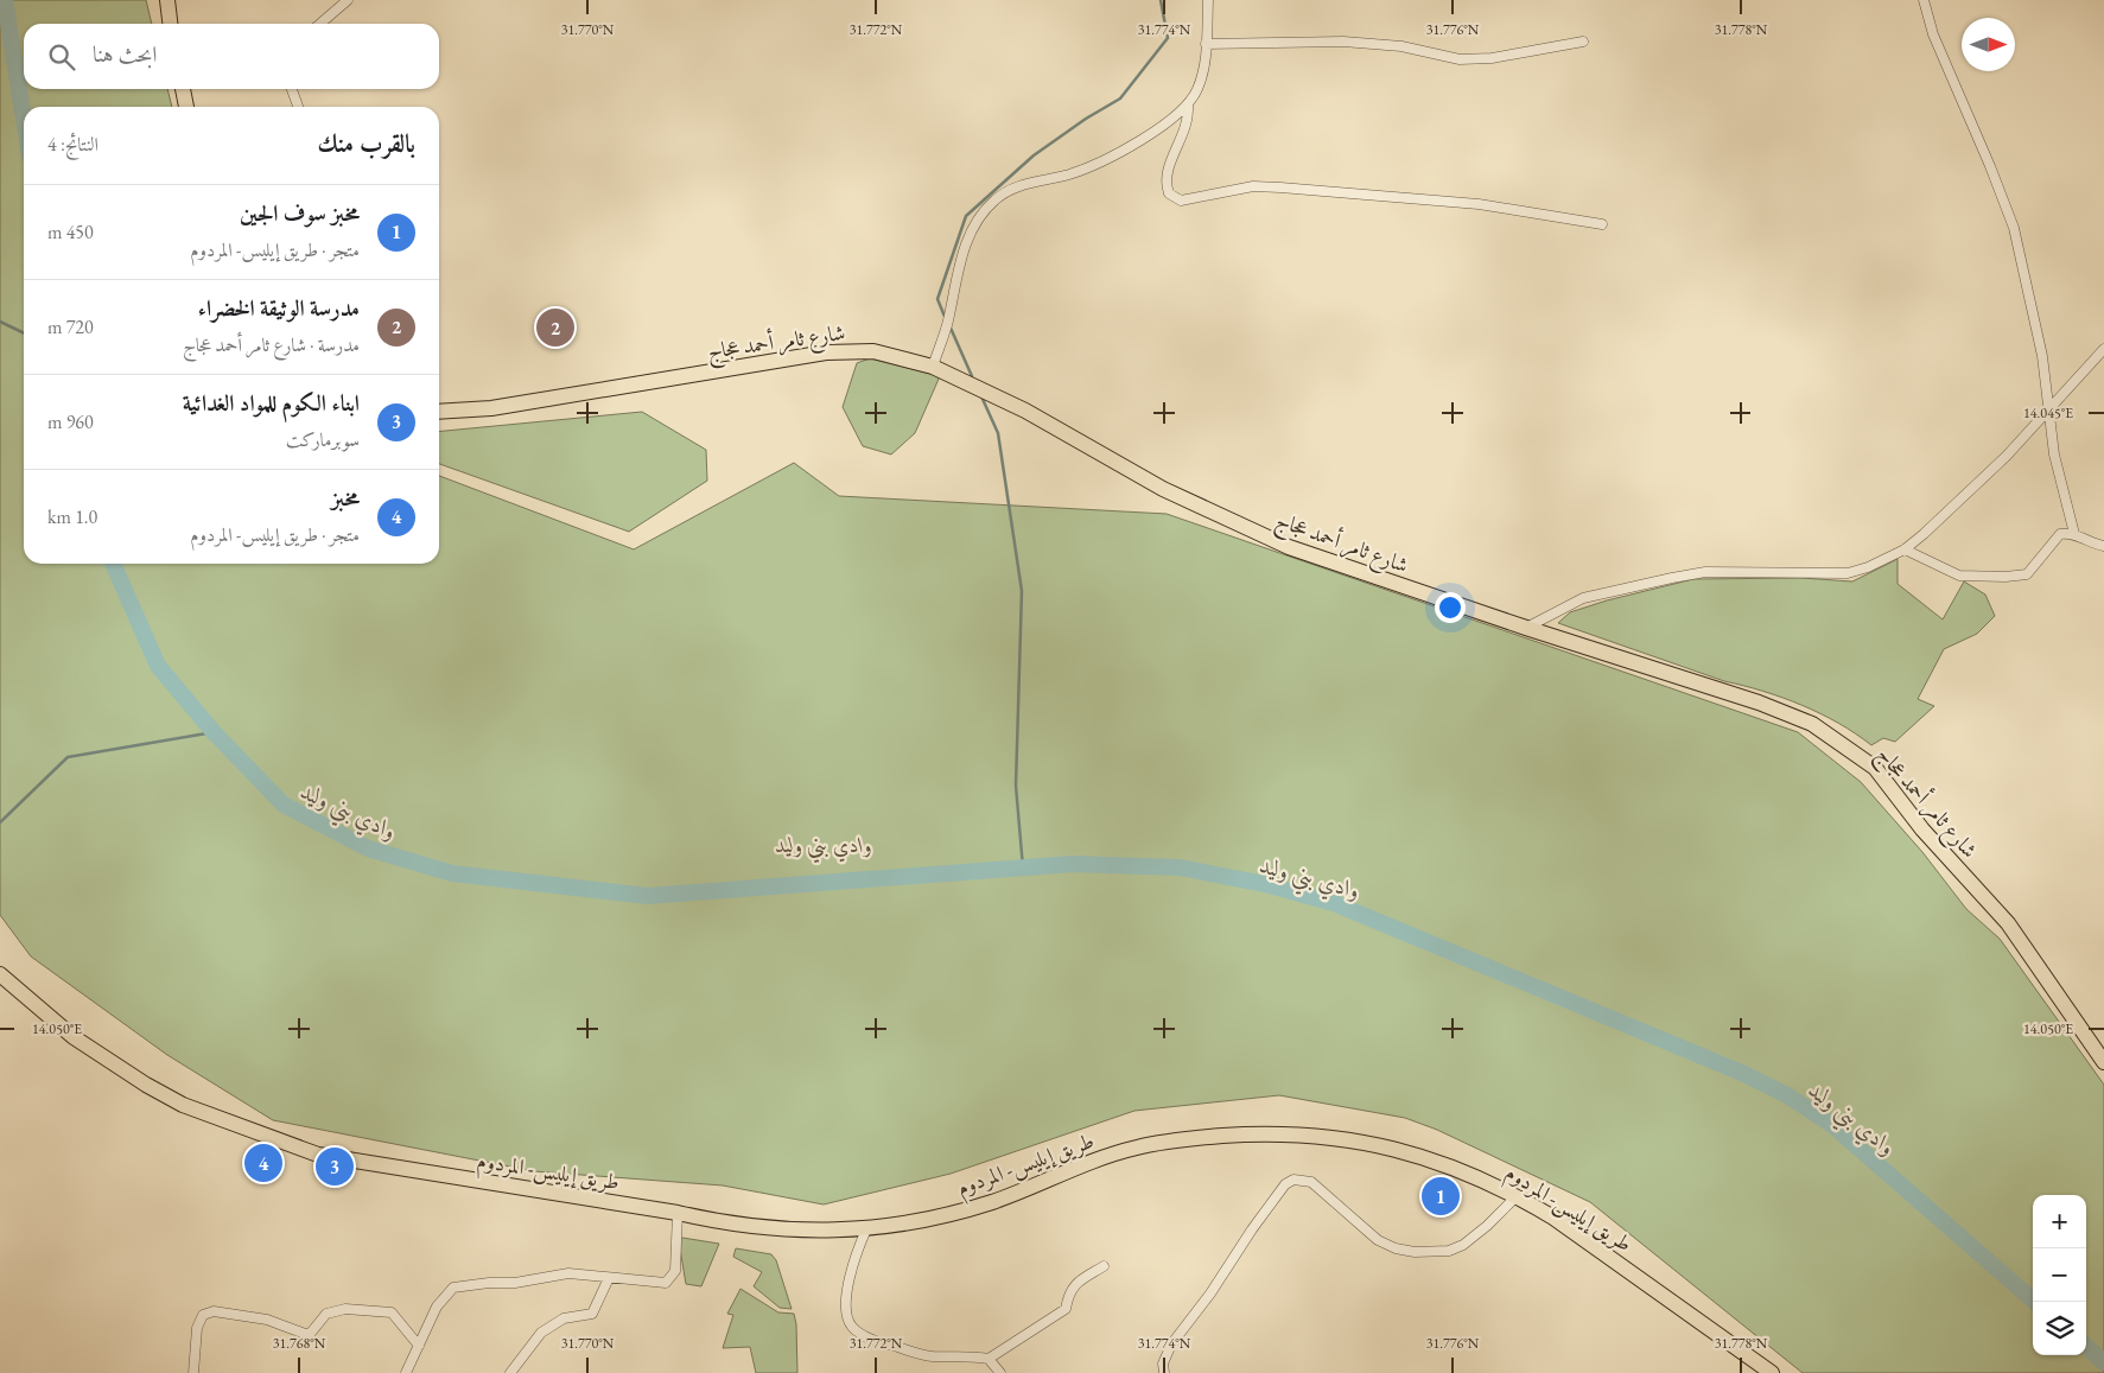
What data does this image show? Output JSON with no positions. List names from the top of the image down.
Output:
{
  "streets": {
    "main road": ["شارع ثامر أحمد عجاج", "طريق إيليس- المردوم"]
  },
  "water": ["وادي بني وليد"],
  "parks": ["وادي بني وليد"],
  "north": "right",
  "page": {
    "search": "ابحث هنا",
    "heading": ["بالقرب منك", "النتائج: 4"],
    "list": [
      {
        "mark": "1",
        "name": "مخبز سوف الجين",
        "note": "متجر · طريق إيليس- المردوم",
        "value": "450 m"
      },
      {
        "mark": "2",
        "name": "مدرسة الوثيقة الخضراء",
        "note": "مدرسة · شارع ثامر أحمد عجاج",
        "value": "720 m"
      },
      {
        "mark": "3",
        "name": "ابناء الكوم للمواد الغدائية",
        "note": "سوبرماركت",
        "value": "960 m"
      },
      {
        "mark": "4",
        "name": "مخبز",
        "note": "متجر · طريق إيليس- المردوم",
        "value": "1.0 km"
      }
    ],
    "pins": [
      "2",
      "4",
      "3",
      "1"
    ],
    "map_buttons": ["+", "−"]
  },
  "coordinates": [
    "31.770°N",
    "31.772°N",
    "31.774°N",
    "31.776°N",
    "31.778°N",
    "14.045°E",
    "14.050°E",
    "31.768°N"
  ]
}
